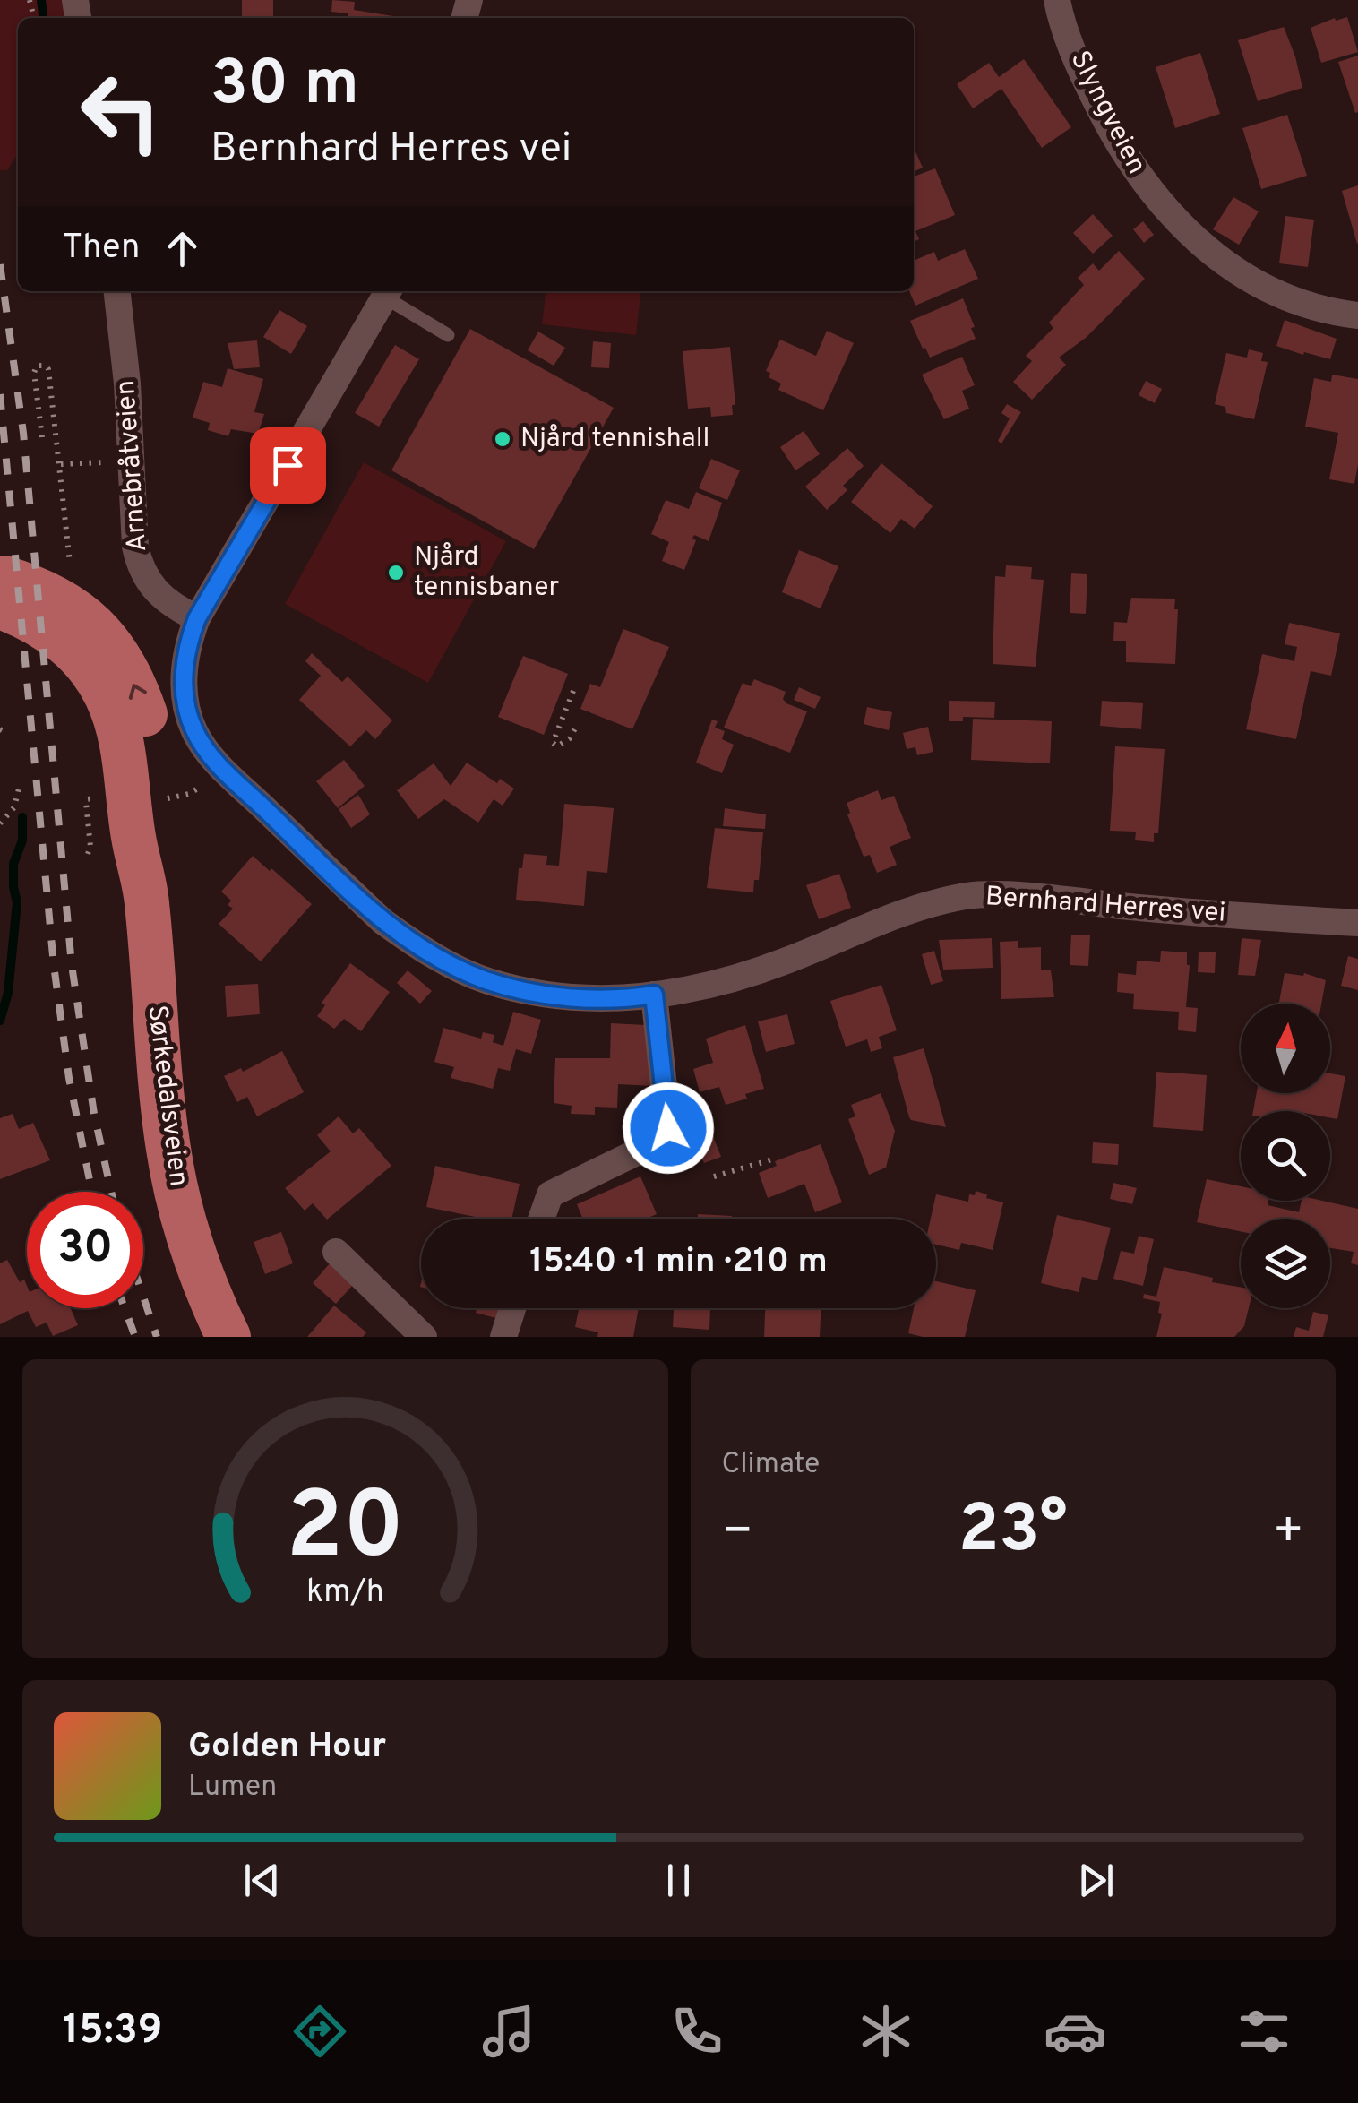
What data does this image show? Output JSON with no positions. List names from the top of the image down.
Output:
{
  "streets": {
    "main road": ["Sørkedalsveien"],
    "street": ["Slyngveien", "Arnebråtveien", "Bernhard Herres vei"]
  },
  "crossings": [
    ["Arnebråtveien", "Bernhard Herres vei"]
  ],
  "places": ["Njård tennishall", "Njård tennisbaner"],
  "north": "top",
  "page": {
    "turn": ["30 m", "Bernhard Herres vei"],
    "then": "Then",
    "limit": "30",
    "trip": "15:40 · 1 min · 210 m",
    "tile": "Climate",
    "heat": ["−", "23°", "+"],
    "song": ["Golden Hour", "Lumen"],
    "tabs": "15:39",
    "gauge": ["20", "km/h"]
  }
}
